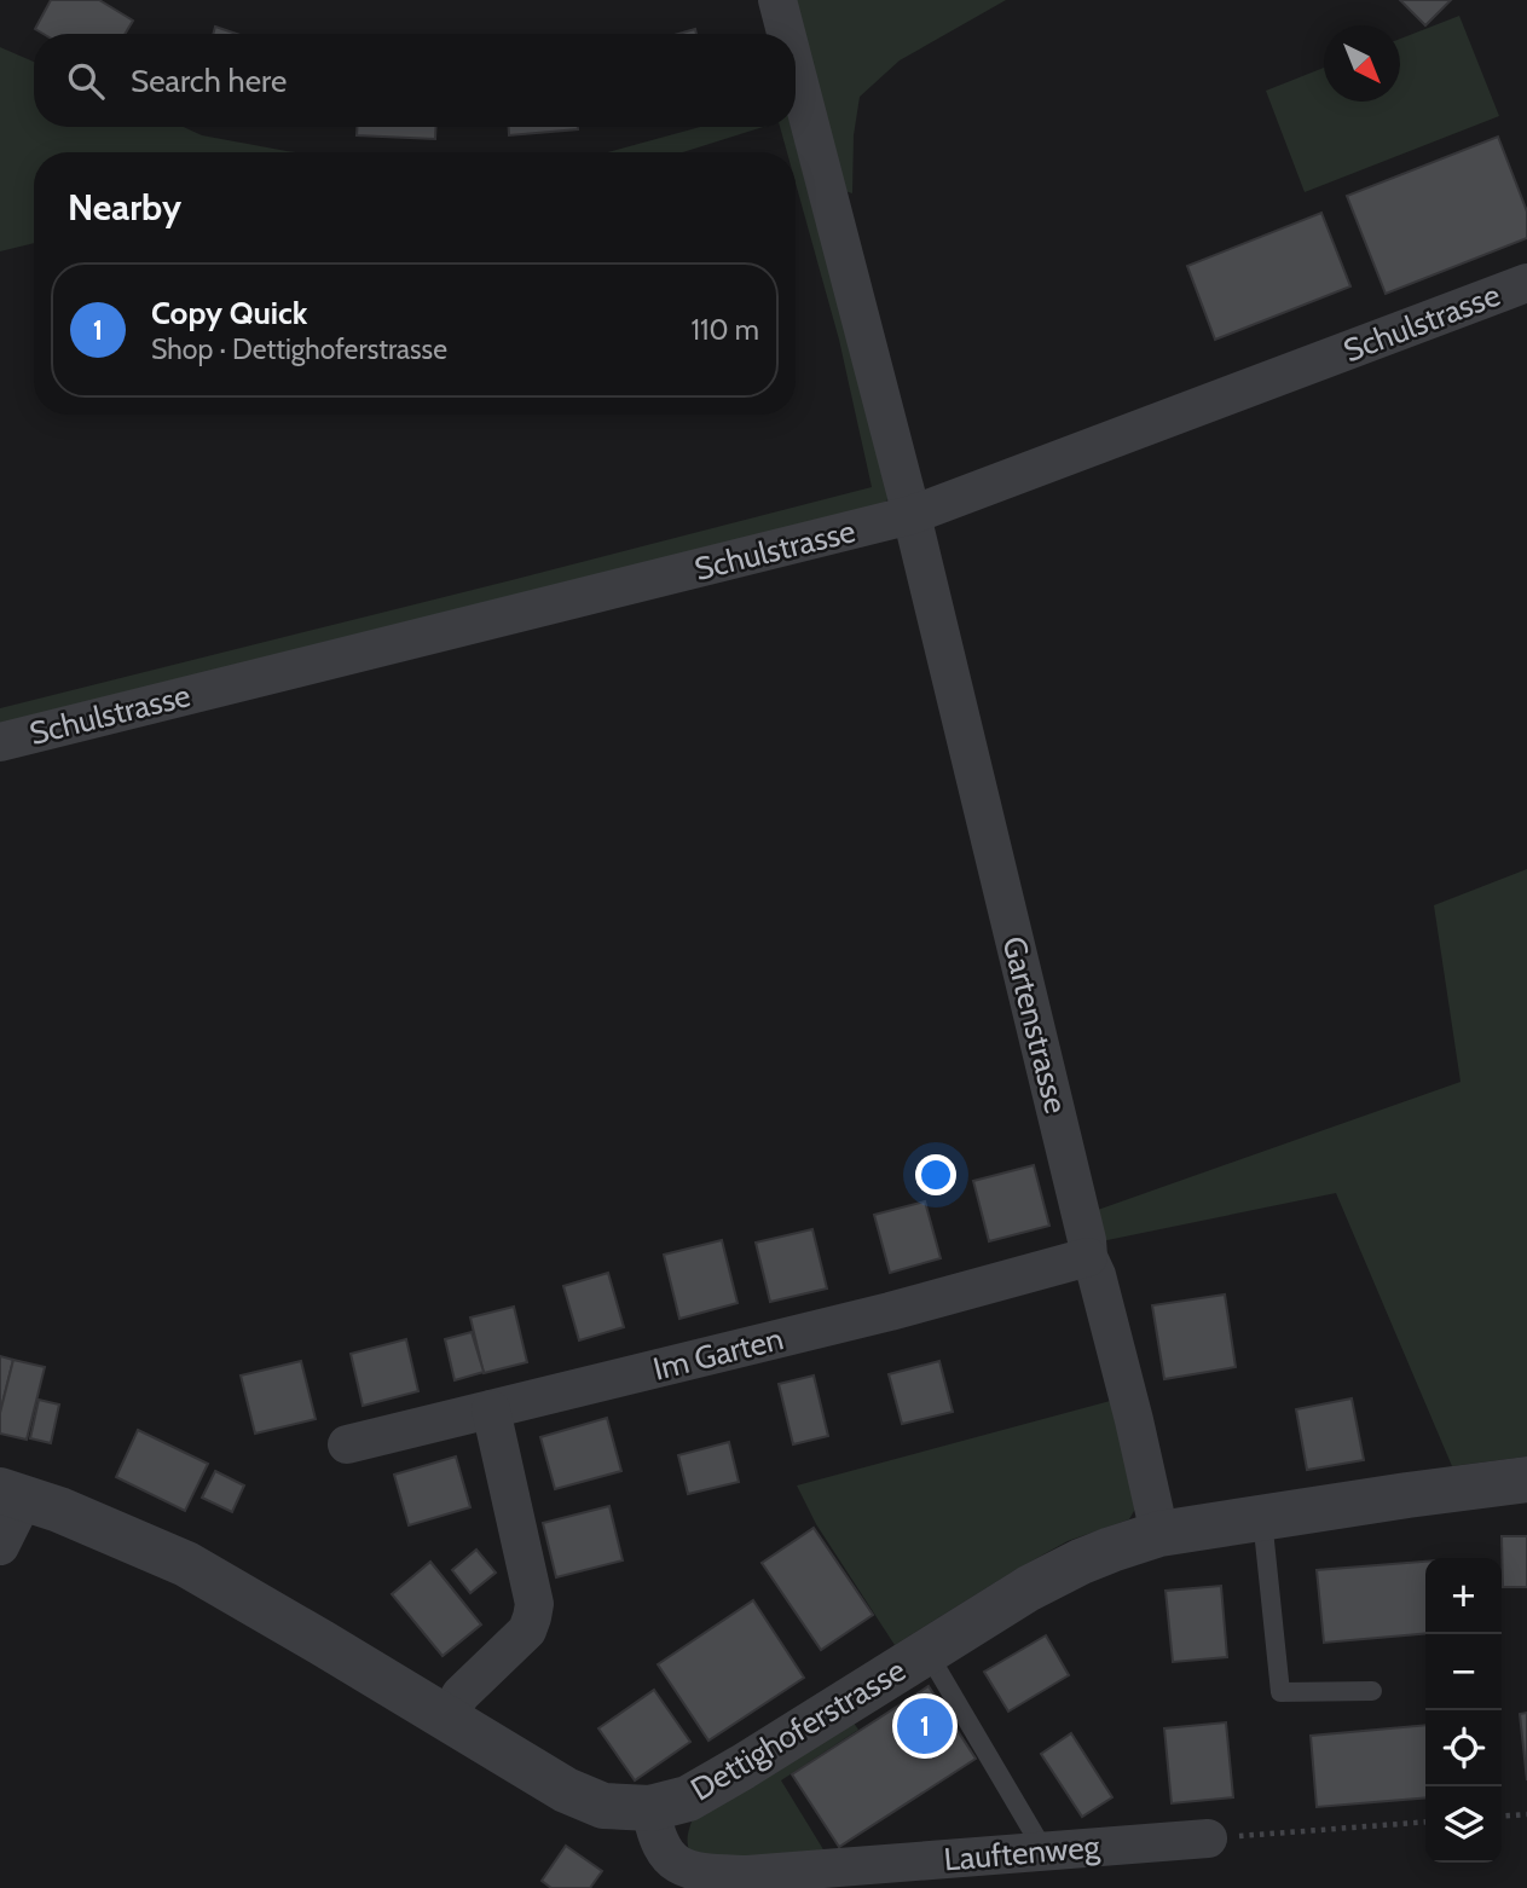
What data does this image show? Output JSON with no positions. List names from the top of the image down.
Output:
{
  "streets": {
    "street": [
      "Schulstrasse",
      "Gartenstrasse",
      "Im Garten",
      "Dettighoferstrasse",
      "Lauftenweg"
    ]
  },
  "crossings": [
    ["Schulstrasse", "Gartenstrasse"],
    ["Gartenstrasse", "Im Garten"],
    ["Gartenstrasse", "Dettighoferstrasse"],
    ["Dettighoferstrasse", "Lauftenweg"]
  ],
  "north": "bottom right",
  "page": {
    "search": "Search here",
    "heading": "Nearby",
    "list": [
      {
        "mark": "1",
        "name": "Copy Quick",
        "note": "Shop · Dettighoferstrasse",
        "value": "110 m"
      }
    ],
    "map_buttons": ["+", "−"],
    "pins": "1"
  }
}
